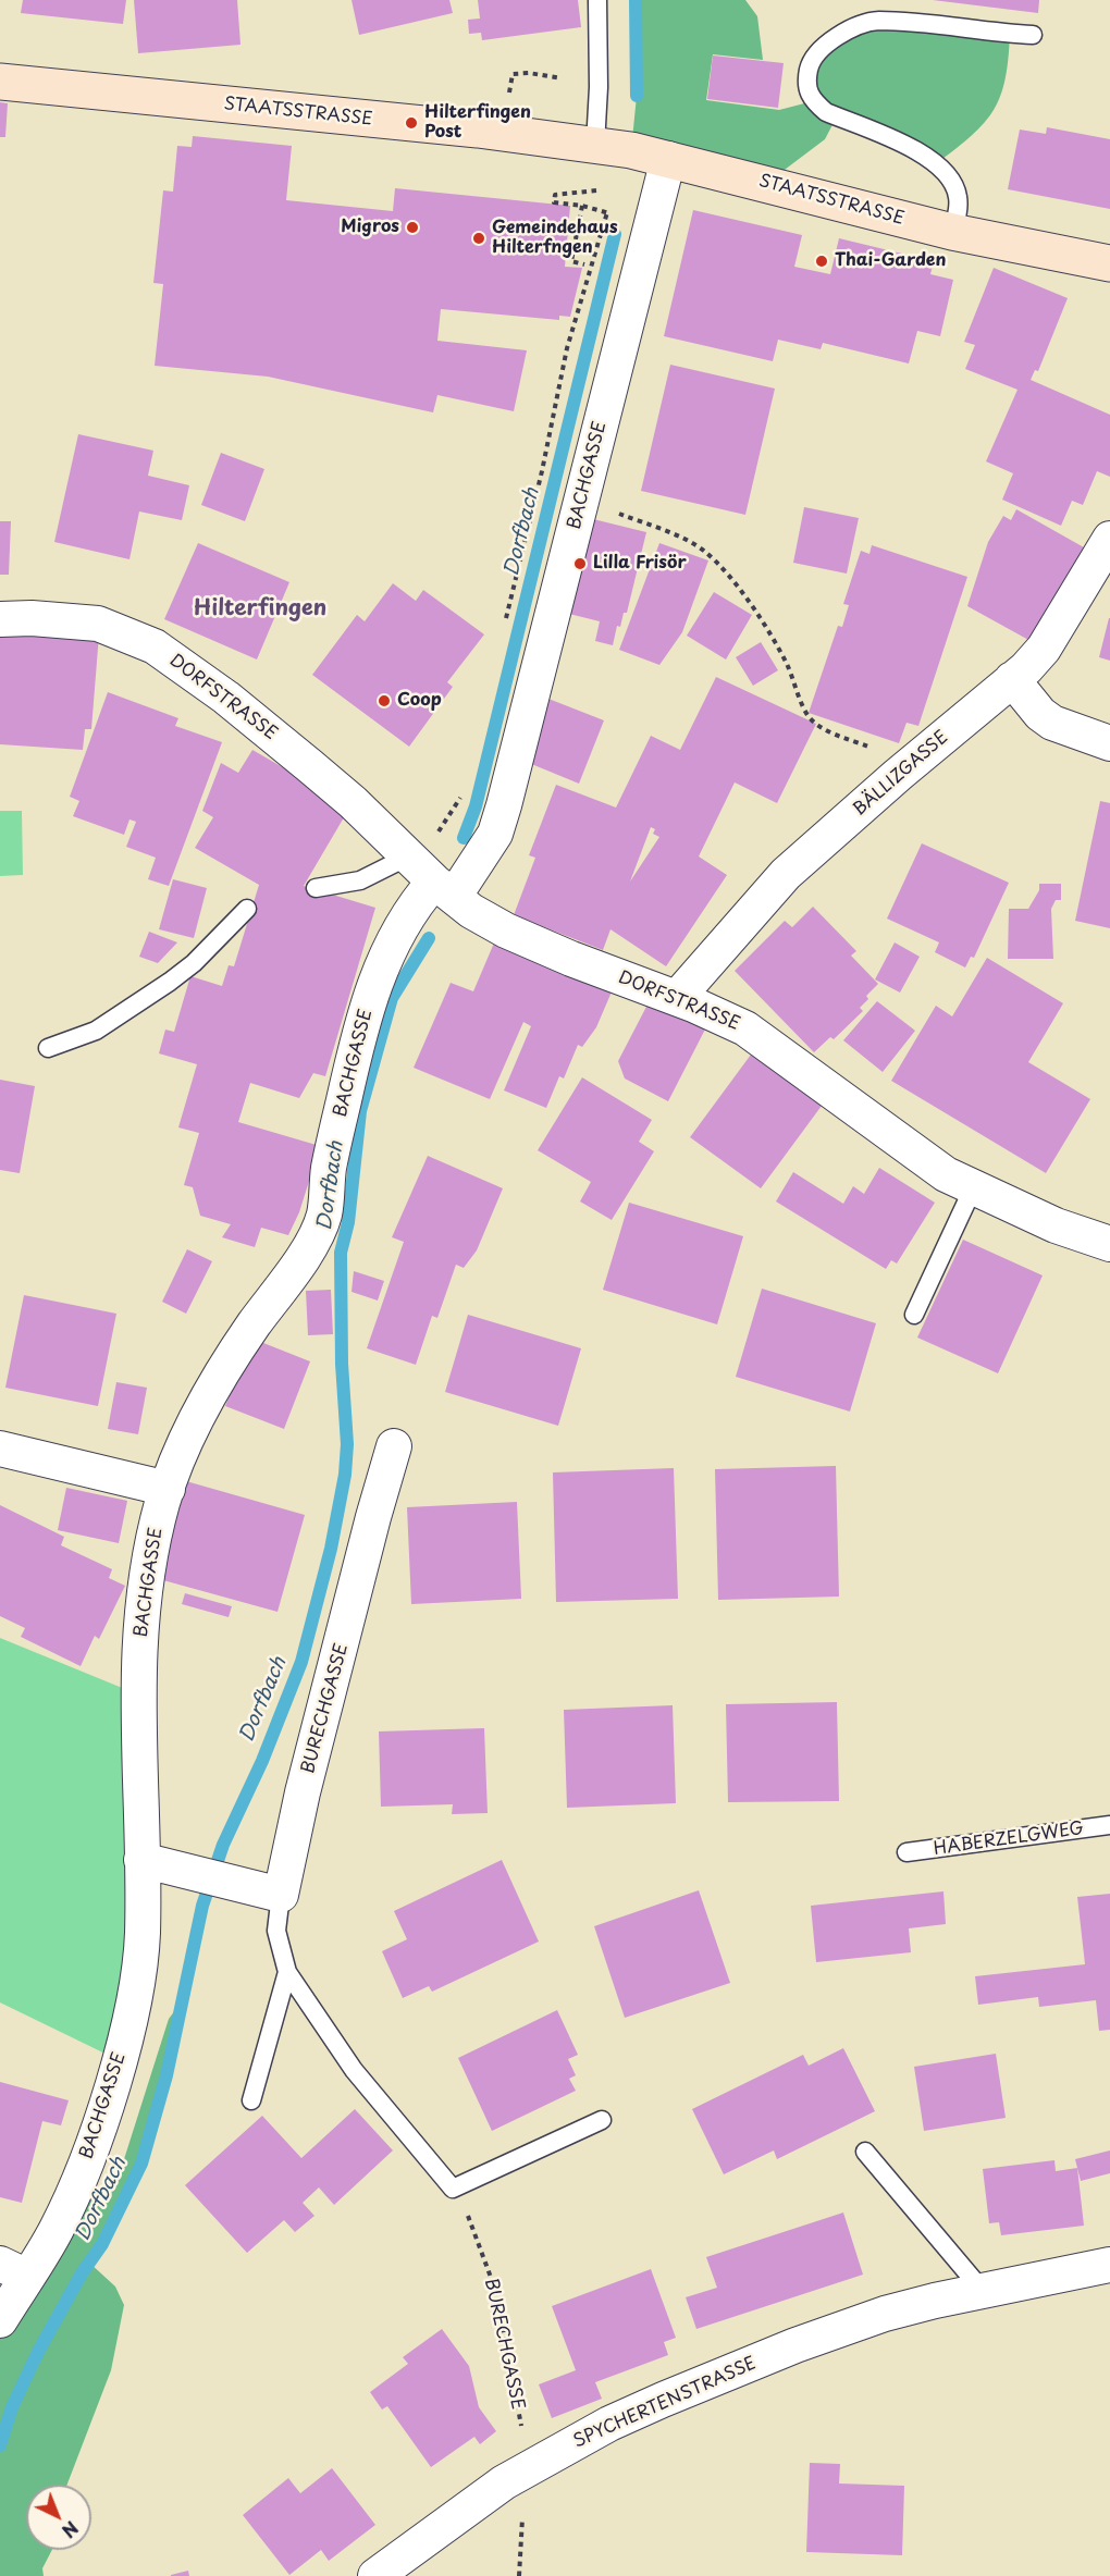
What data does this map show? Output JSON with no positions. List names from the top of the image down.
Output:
{
  "streets": {
    "main road": ["STAATSSTRASSE"],
    "street": [
      "BACHGASSE",
      "DORFSTRASSE",
      "BÄLLIZGASSE",
      "BURECHGASSE",
      "SPYCHERTENSTRASSE"
    ],
    "lane": ["HABERZELGWEG"]
  },
  "crossings": [
    ["STAATSSTRASSE", "BACHGASSE"],
    ["BACHGASSE", "DORFSTRASSE"],
    ["DORFSTRASSE", "BÄLLIZGASSE"],
    ["BURECHGASSE", "SPYCHERTENSTRASSE"]
  ],
  "districts": ["Hilterfingen"],
  "water": ["Dorfbach"],
  "places": [
    "Hilterfingen Post",
    "Migros",
    "Gemeindehaus Hilterfngen",
    "Thai-Garden",
    "Lilla Frisör",
    "Coop"
  ],
  "north": "bottom right"
}
